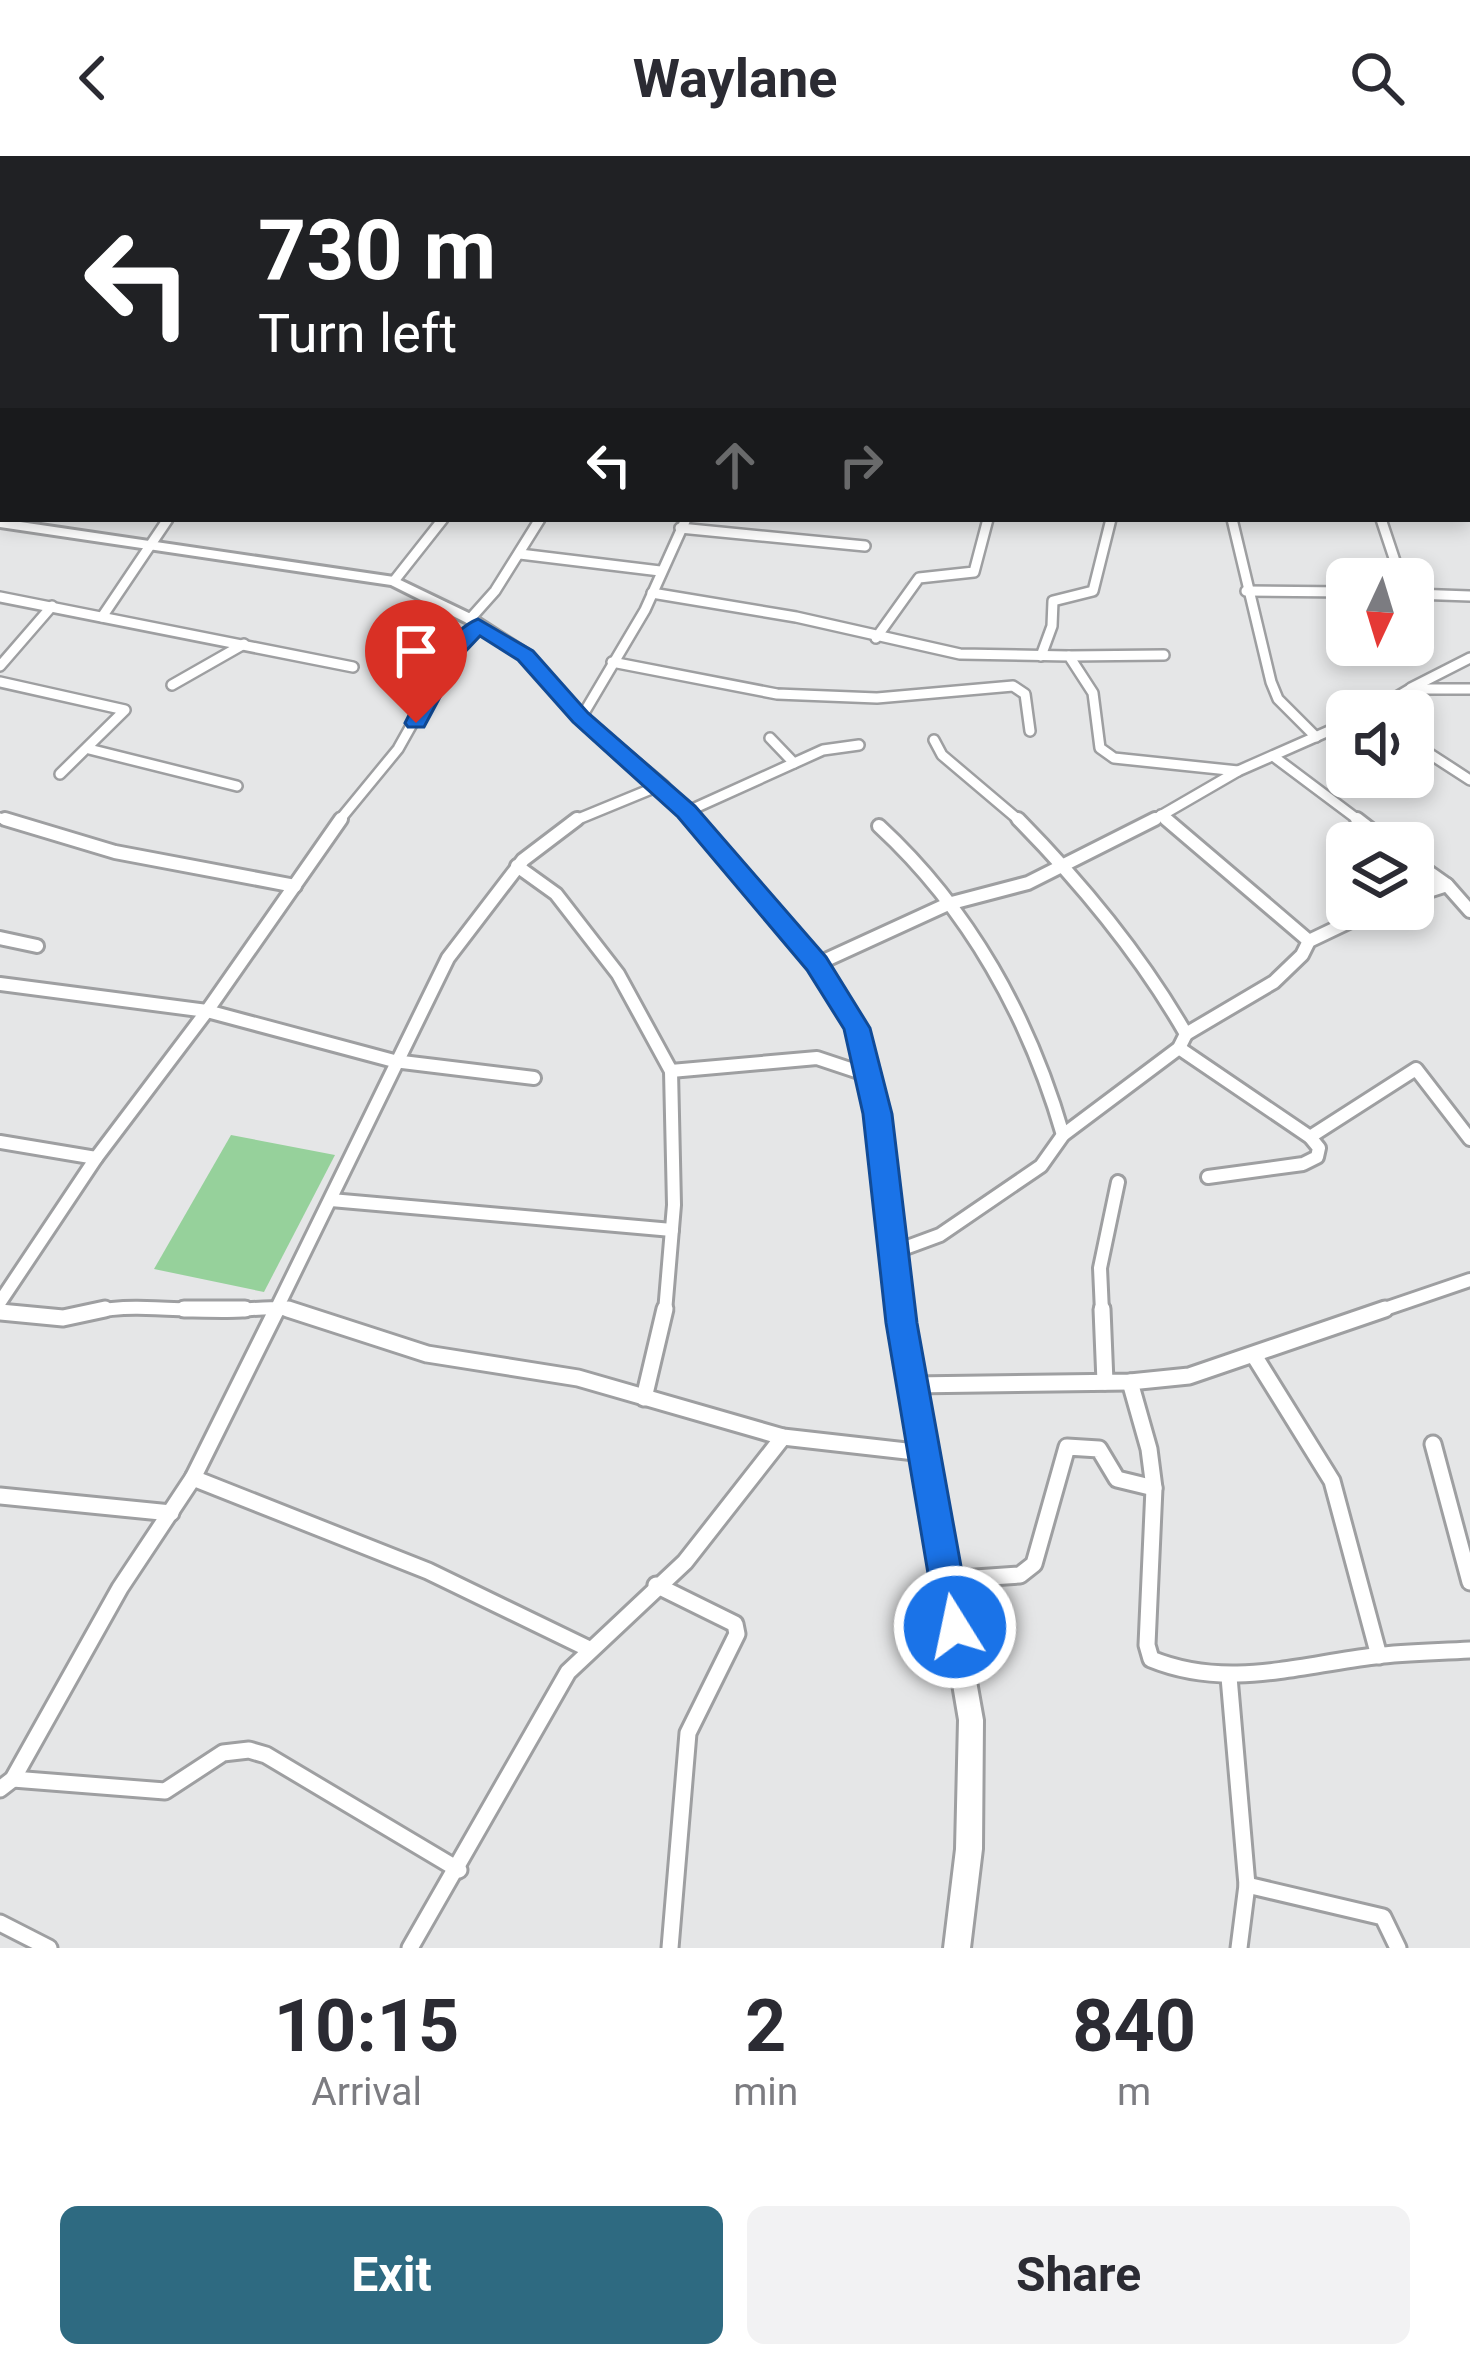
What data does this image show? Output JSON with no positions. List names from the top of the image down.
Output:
{
  "north": "bottom",
  "page": {
    "header": "Waylane",
    "turn": ["730 m", "Turn left"],
    "eta": [
      "10:15",
      "Arrival",
      "2",
      "min",
      "840",
      "m"
    ],
    "buttons": ["Exit", "Share"]
  }
}
